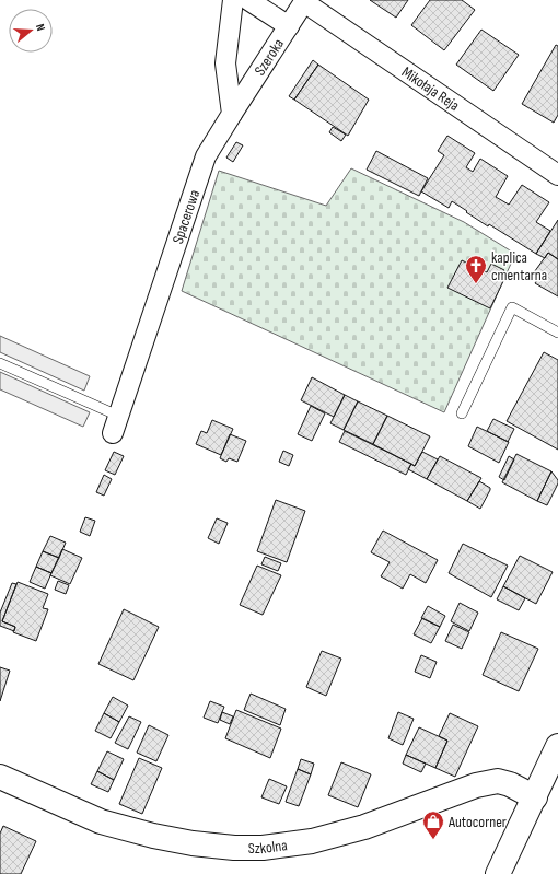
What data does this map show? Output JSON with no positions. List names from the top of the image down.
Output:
{
  "streets": {
    "street": [
      "Szeroka",
      "Mikołaja Reja",
      "Spacerowa",
      "Szkolna"
    ]
  },
  "crossings": [
    ["Szeroka", "Mikołaja Reja"],
    ["Szeroka", "Spacerowa"]
  ],
  "places": {
    "church": ["kaplica cmentarna"],
    "shop": ["Autocorner"]
  },
  "north": "right"
}
